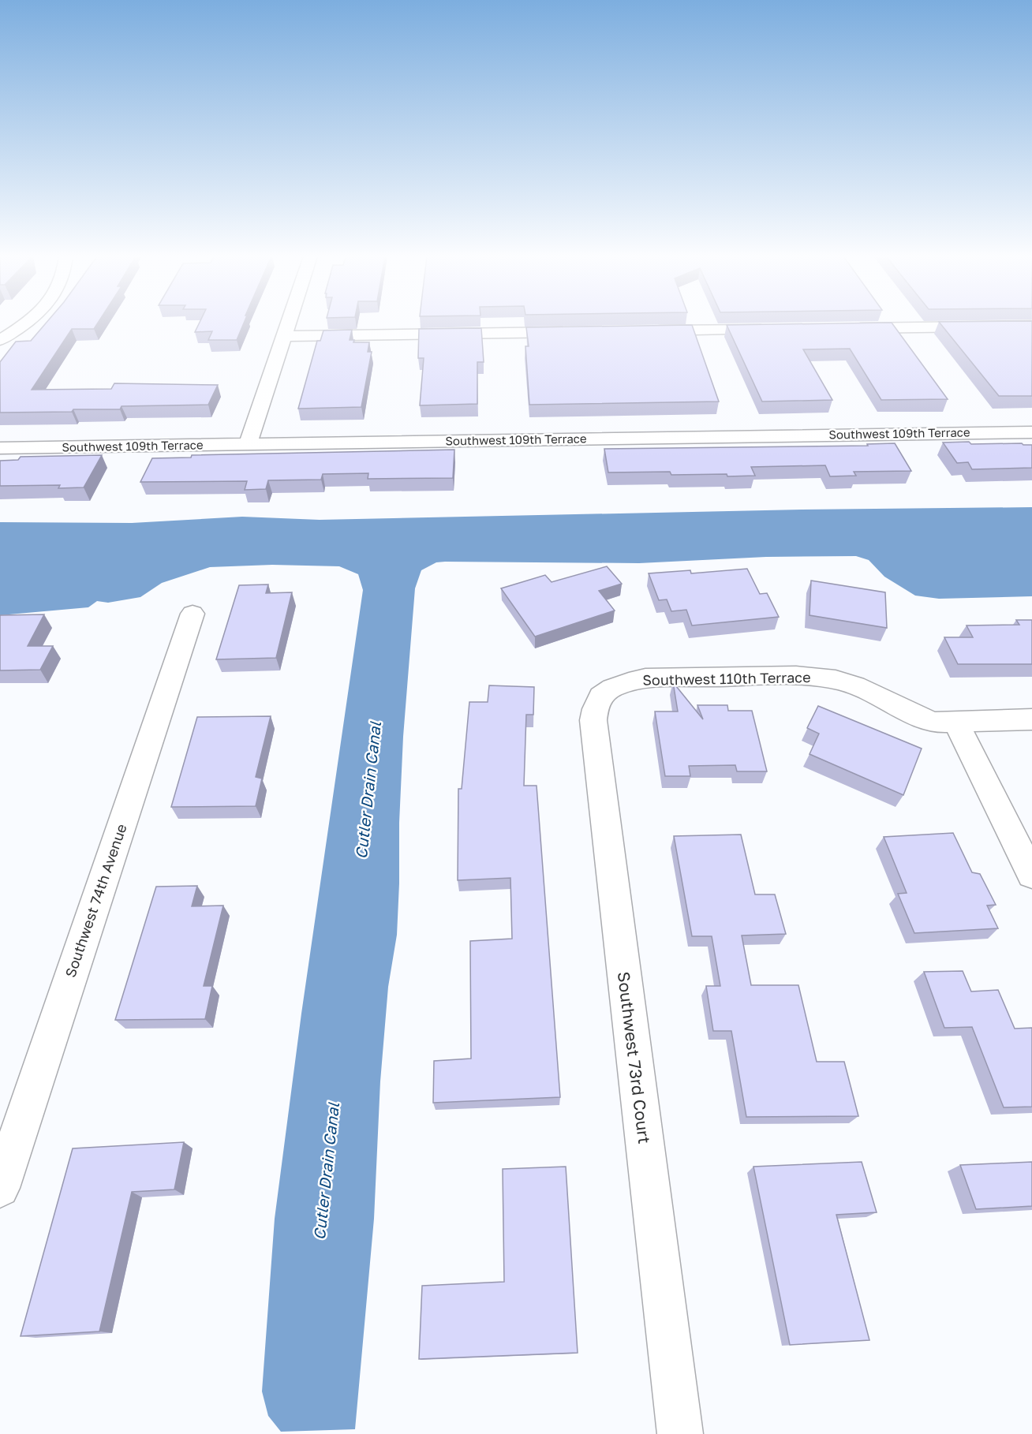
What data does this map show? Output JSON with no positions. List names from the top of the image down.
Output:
{
  "streets": {
    "street": [
      "Southwest 109th Terrace",
      "Southwest 110th Terrace",
      "Southwest 74th Avenue",
      "Southwest 73rd Court"
    ]
  },
  "crossings": [
    ["Southwest 110th Terrace", "Southwest 73rd Court"]
  ],
  "water": ["Cutler Drain Canal"]
}
